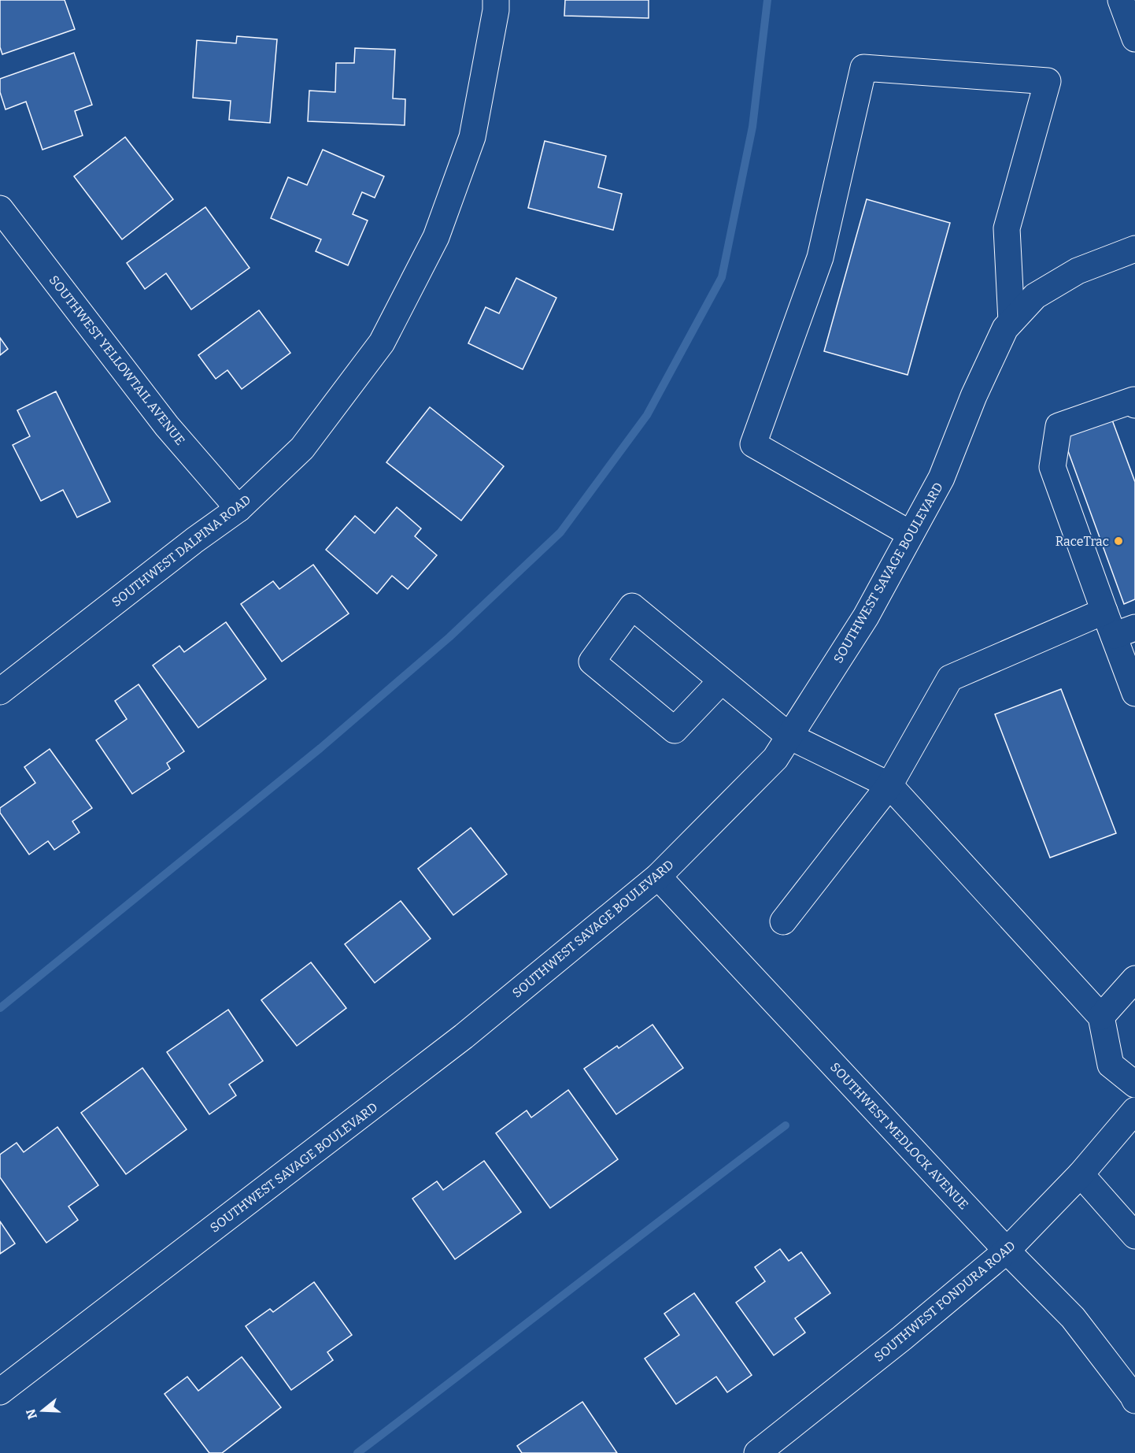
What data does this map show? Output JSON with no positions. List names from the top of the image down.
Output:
{
  "streets": {
    "street": [
      "SOUTHWEST YELLOWTAIL AVENUE",
      "SOUTHWEST DALPINA ROAD",
      "SOUTHWEST SAVAGE BOULEVARD",
      "SOUTHWEST MEDLOCK AVENUE",
      "SOUTHWEST FONDURA ROAD"
    ]
  },
  "crossings": [
    ["SOUTHWEST YELLOWTAIL AVENUE", "SOUTHWEST DALPINA ROAD"],
    ["SOUTHWEST SAVAGE BOULEVARD", "SOUTHWEST MEDLOCK AVENUE"],
    ["SOUTHWEST MEDLOCK AVENUE", "SOUTHWEST FONDURA ROAD"]
  ],
  "places": ["RaceTrac"],
  "north": "left"
}
